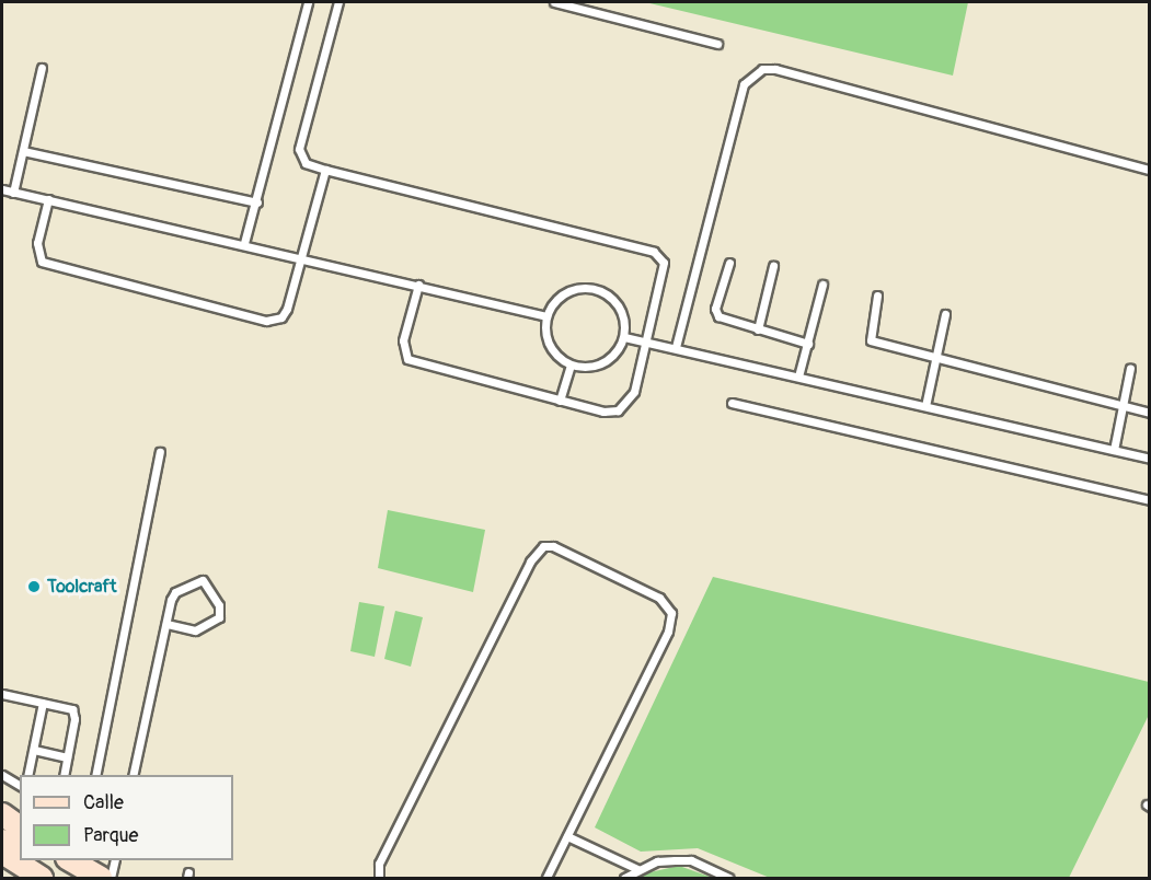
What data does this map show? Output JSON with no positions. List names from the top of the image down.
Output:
{
  "places": ["Toolcraft"],
  "legend": ["Calle", "Parque"]
}
